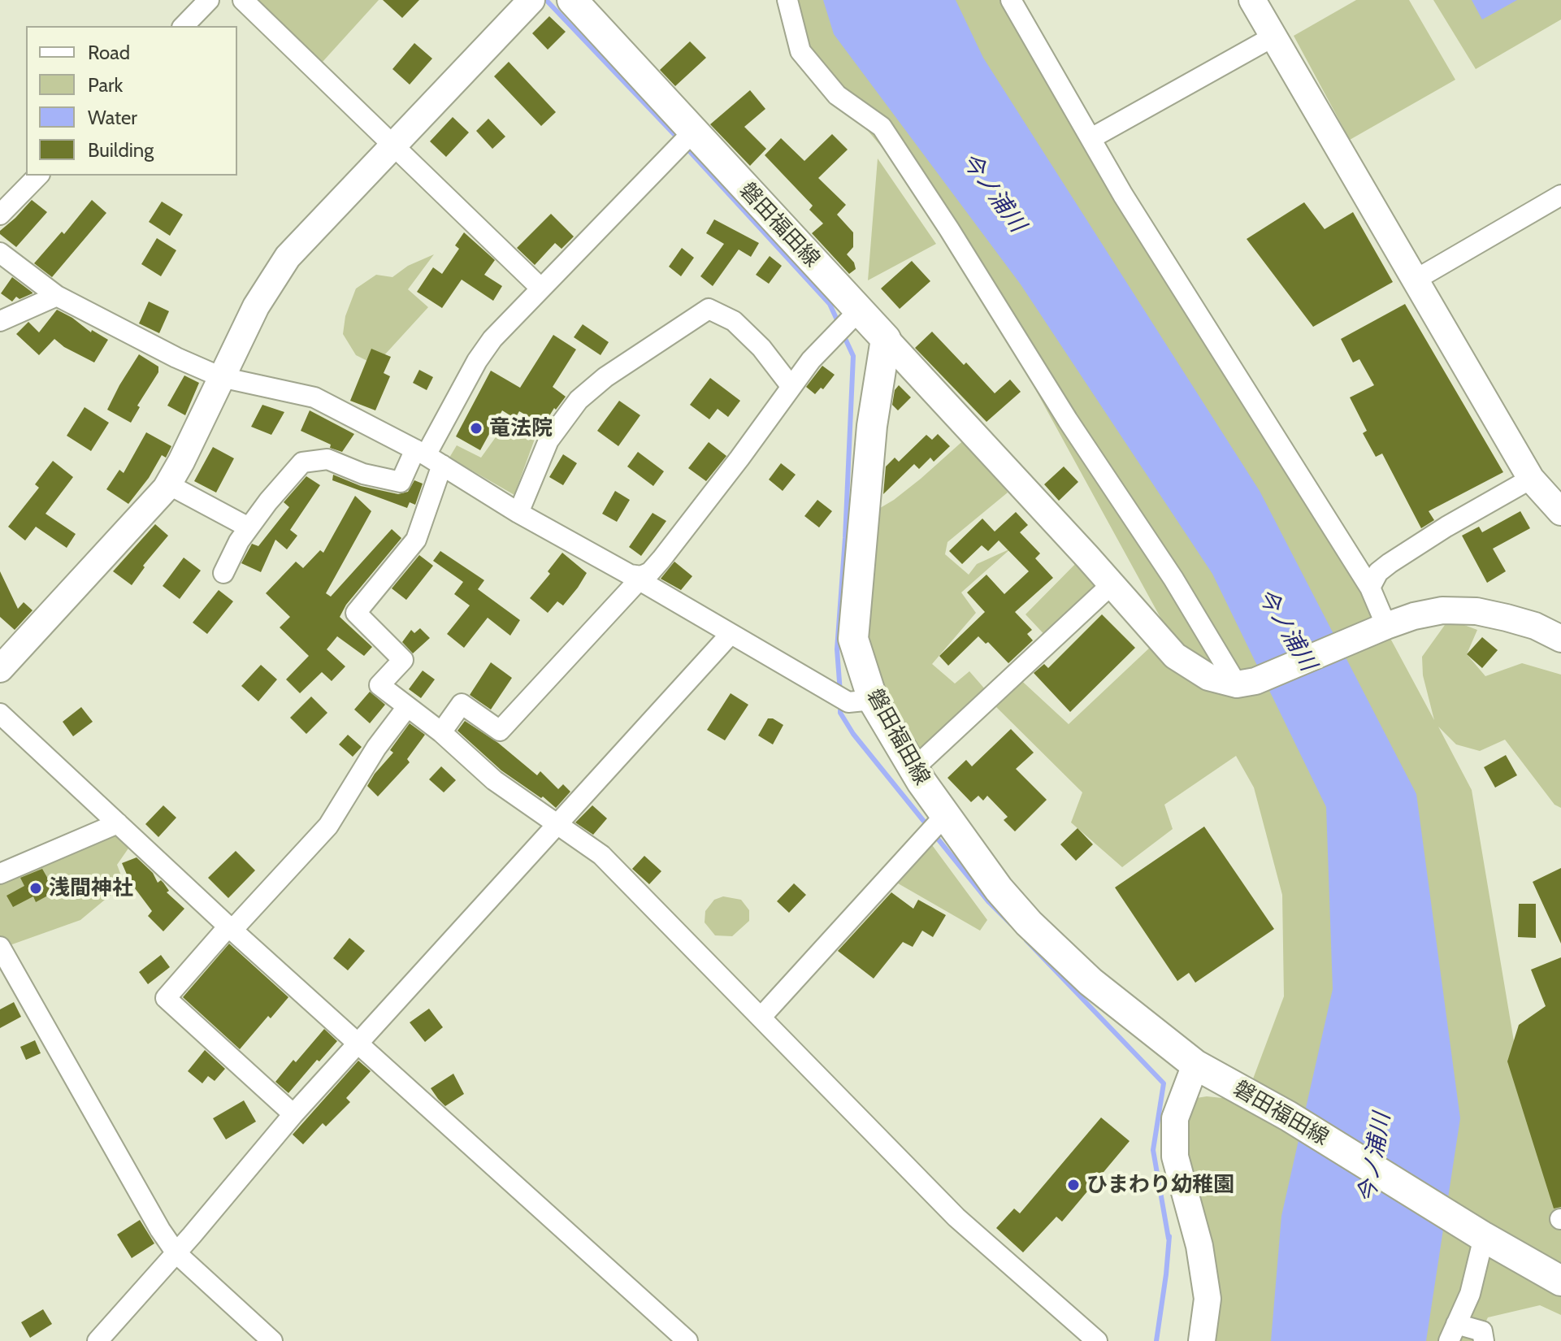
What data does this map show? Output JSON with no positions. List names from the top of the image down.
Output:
{
  "streets": {
    "main road": ["磐田福田線"]
  },
  "water": ["今ノ浦川"],
  "places": ["竜法院", "浅間神社", "ひまわり幼稚園"],
  "legend": [
    "Road",
    "Park",
    "Water",
    "Building"
  ]
}
